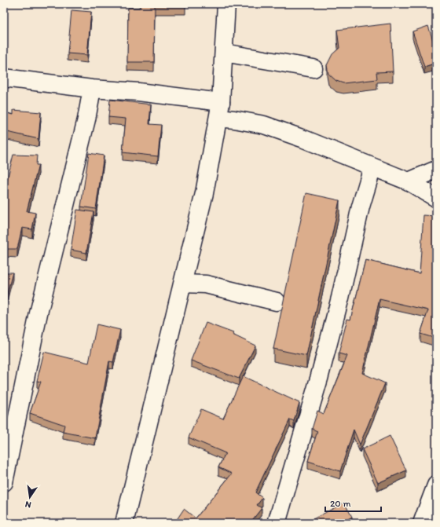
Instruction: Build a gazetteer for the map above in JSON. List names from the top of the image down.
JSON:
{
  "scale_bar": "20 m",
  "north": "bottom"
}
